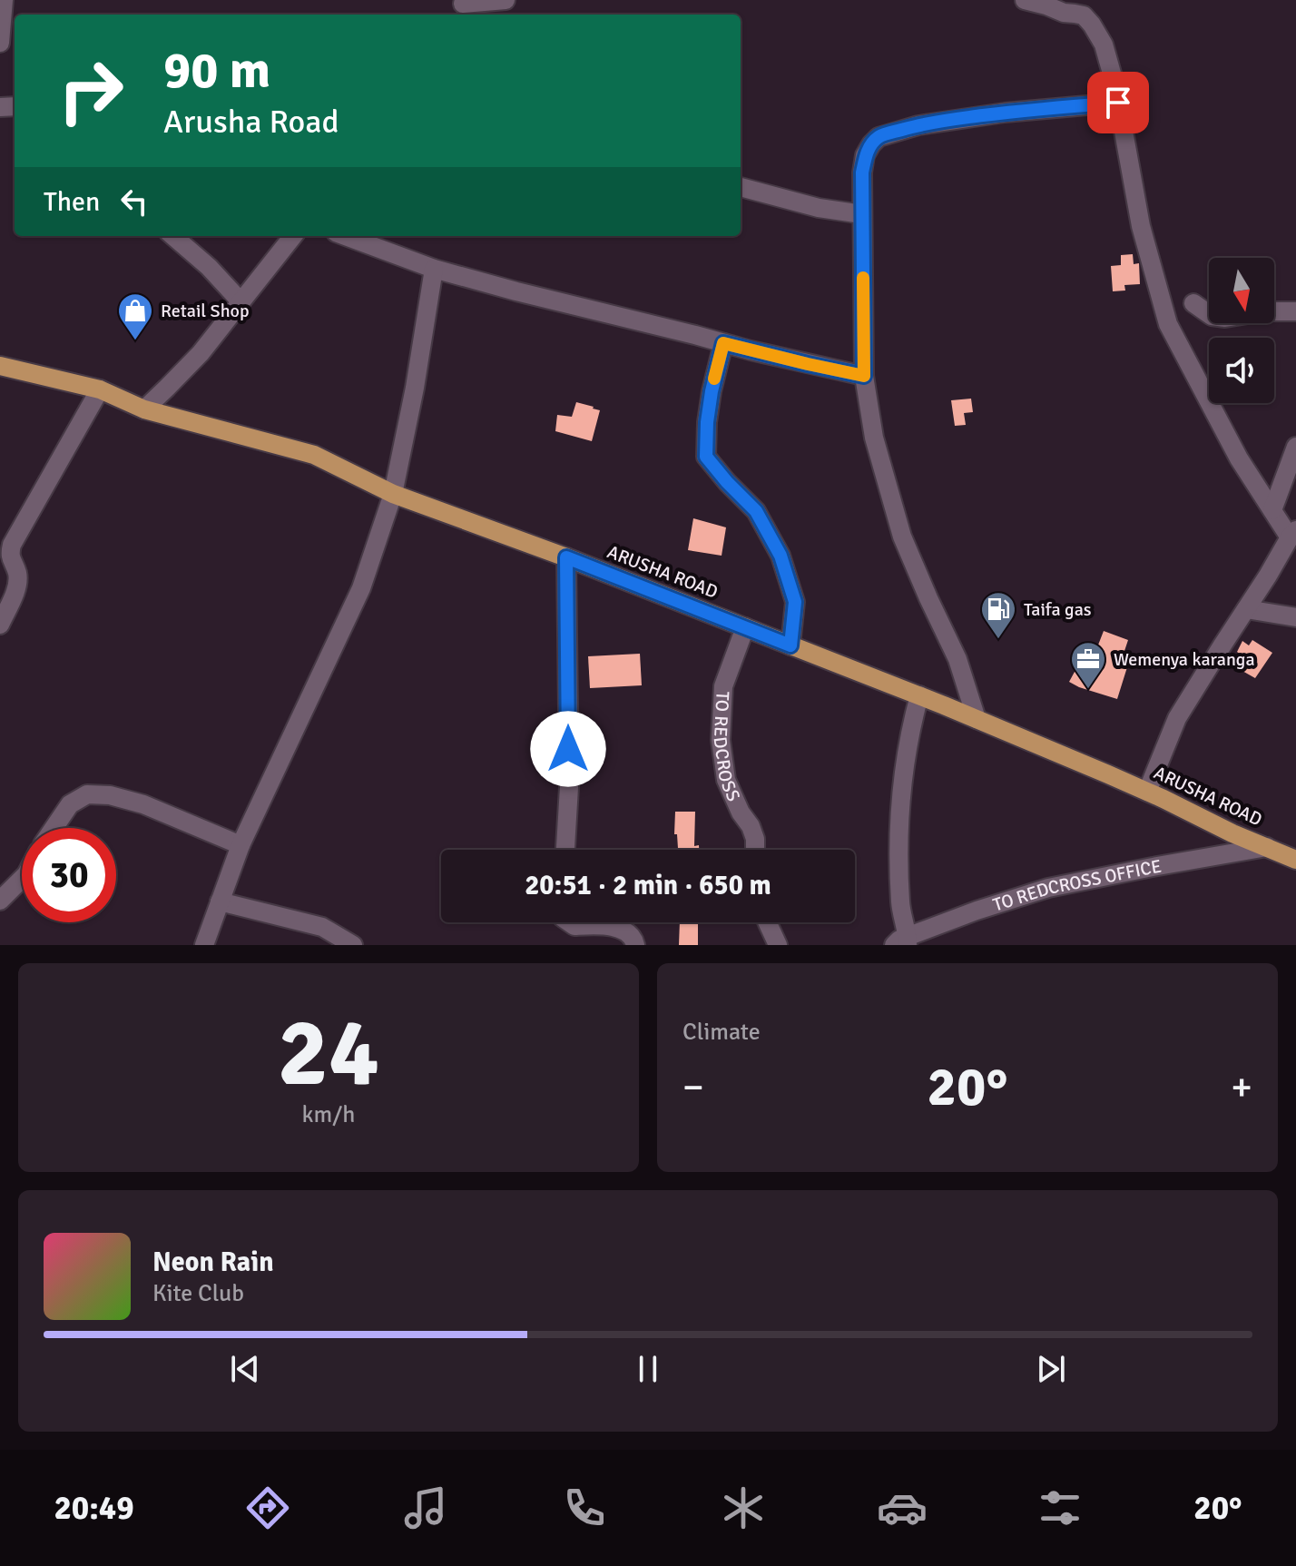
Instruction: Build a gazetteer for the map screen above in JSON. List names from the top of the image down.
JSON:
{
  "streets": {
    "main road": ["ARUSHA ROAD"],
    "street": ["TO REDCROSS", "TO REDCROSS OFFICE"]
  },
  "crossings": [
    ["ARUSHA ROAD", "TO REDCROSS"],
    ["ARUSHA ROAD", "TO REDCROSS OFFICE"]
  ],
  "places": {
    "shop": ["Retail Shop"],
    "fuel station": ["Taifa gas"],
    "office": ["Wemenya karanga"]
  },
  "north": "bottom",
  "page": {
    "turn": ["90 m", "Arusha Road"],
    "then": "Then",
    "limit": "30",
    "trip": "20:51 · 2 min · 650 m",
    "tile": [
      ["24", "km/h"],
      "Climate"
    ],
    "heat": ["−", "20°", "+"],
    "song": ["Neon Rain", "Kite Club"],
    "tabs": ["20:49", "20°"]
  }
}
